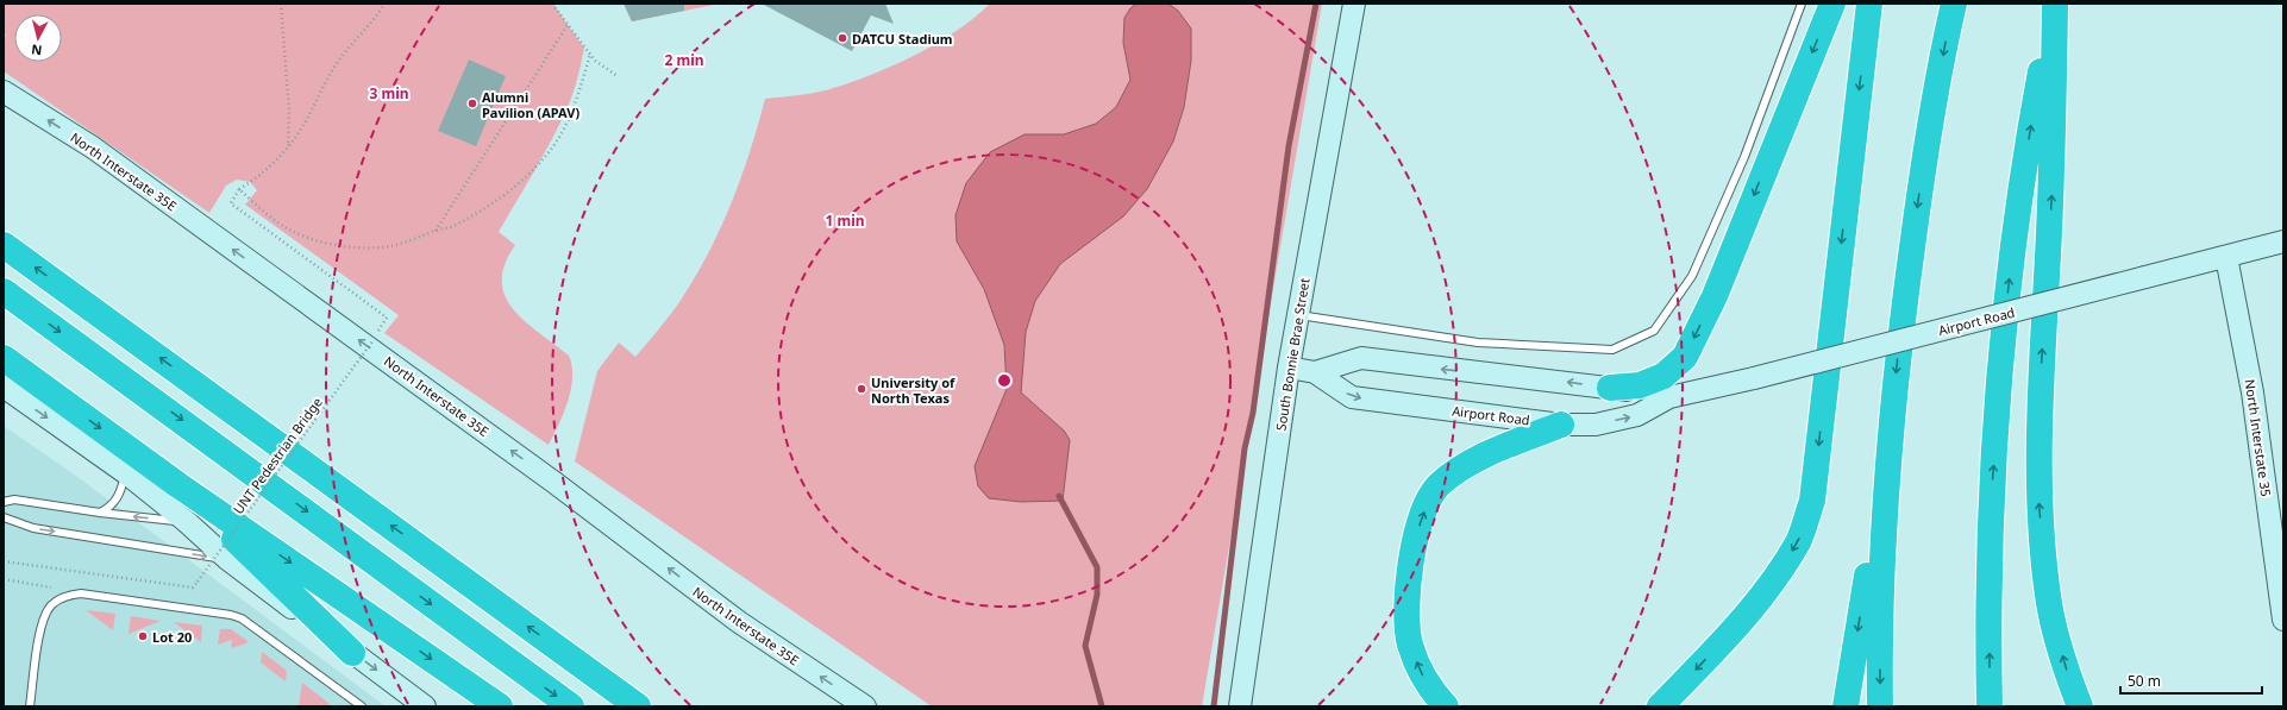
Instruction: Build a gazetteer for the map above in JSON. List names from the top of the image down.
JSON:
{
  "streets": {
    "main road": [
      "North Interstate 35E",
      "Airport Road",
      "South Bonnie Brae Street",
      "North Interstate 35"
    ],
    "path": ["UNT Pedestrian Bridge"]
  },
  "crossings": [
    ["Airport Road", "South Bonnie Brae Street"],
    ["Airport Road", "North Interstate 35"]
  ],
  "one_way": ["North Interstate 35E"],
  "places": [
    "DATCU Stadium",
    "Alumni Pavilion (APAV)",
    "University of North Texas",
    "Lot 20"
  ],
  "scale_bar": "50 m",
  "north": "bottom",
  "rings": ["2 min", "3 min", "1 min"]
}
